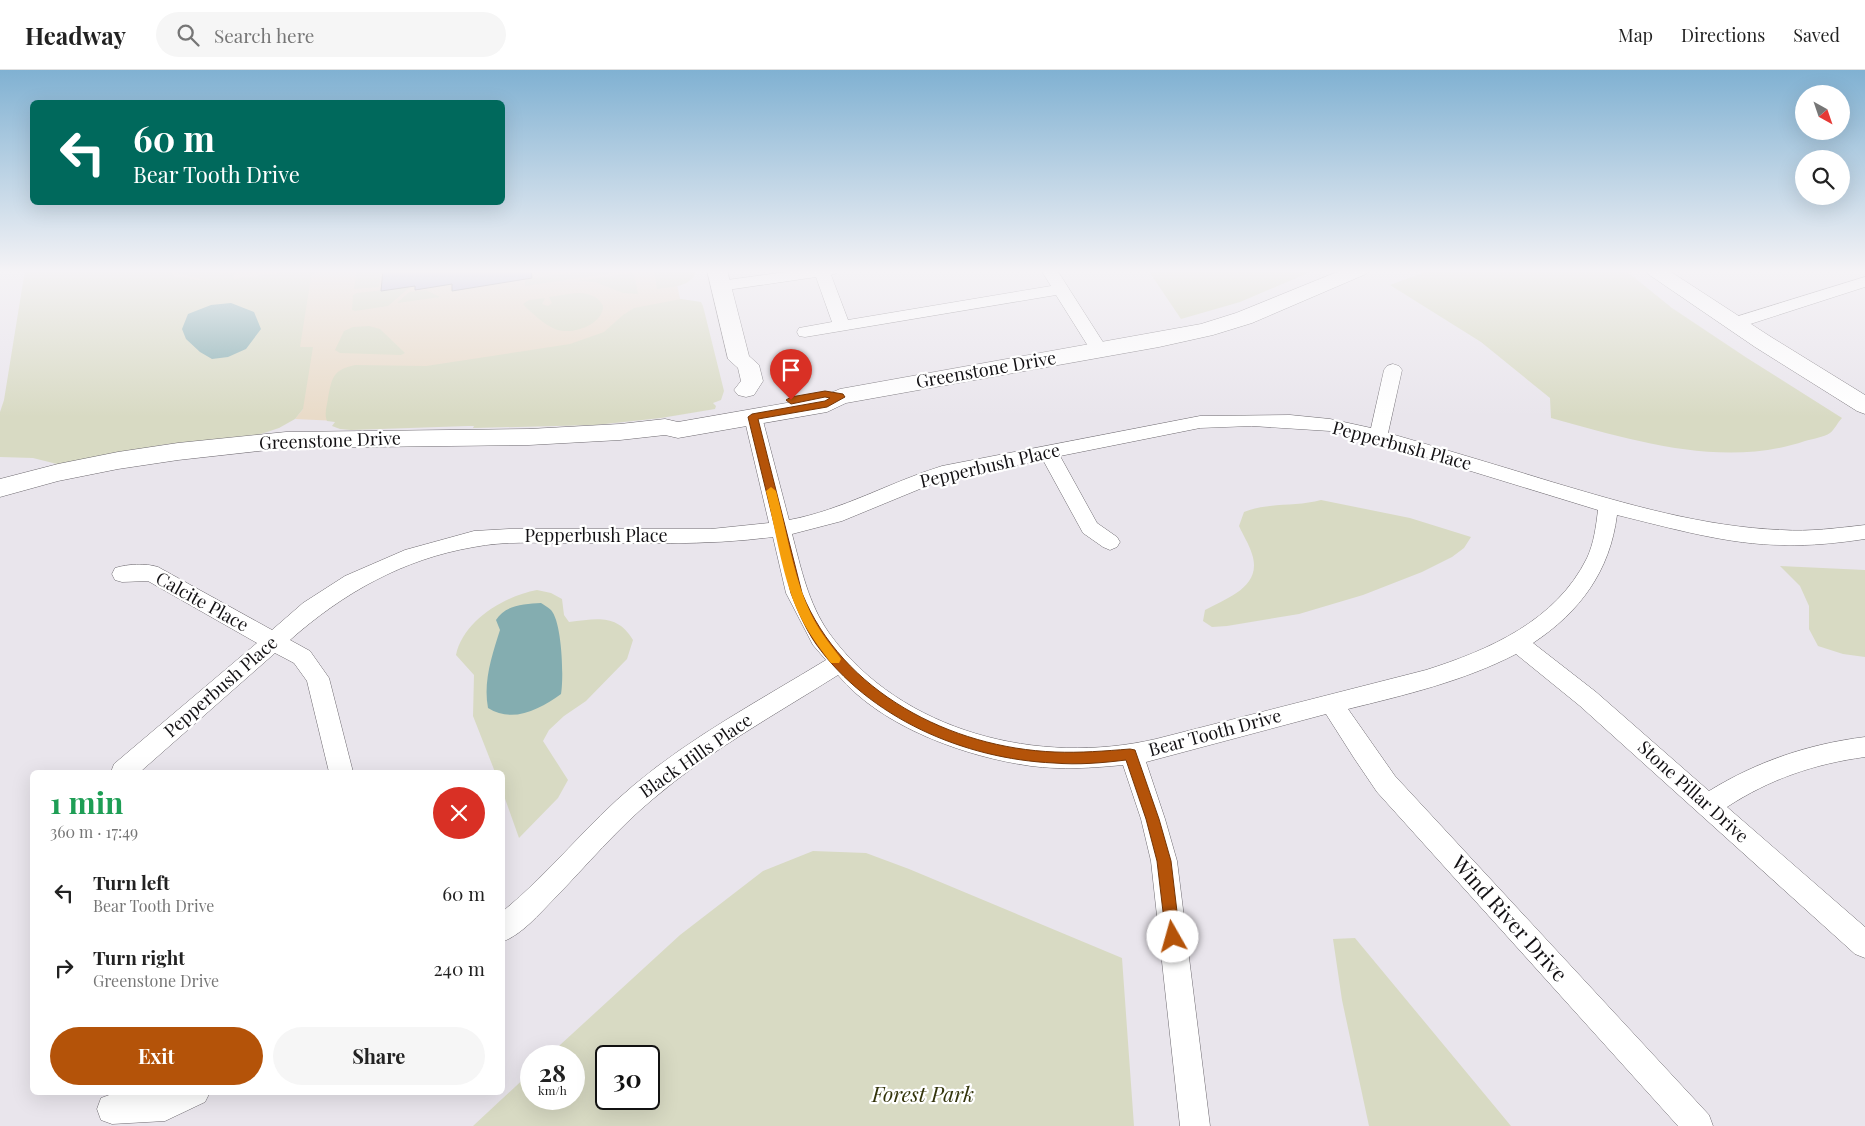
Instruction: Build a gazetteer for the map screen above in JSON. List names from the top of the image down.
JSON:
{
  "streets": {
    "street": [
      "Greenstone Drive",
      "Pepperbush Place",
      "Calcite Place",
      "Bear Tooth Drive",
      "Black Hills Place",
      "Stone Pillar Drive",
      "Wind River Drive"
    ]
  },
  "crossings": [
    ["Greenstone Drive", "Bear Tooth Drive"],
    ["Pepperbush Place", "Calcite Place"],
    ["Pepperbush Place", "Bear Tooth Drive"],
    ["Bear Tooth Drive", "Black Hills Place"],
    ["Bear Tooth Drive", "Stone Pillar Drive"],
    ["Bear Tooth Drive", "Wind River Drive"]
  ],
  "parks": ["Forest Park"],
  "north": "bottom right",
  "page": {
    "header": "Headway",
    "search": "Search here",
    "nav": ["Map", "Directions", "Saved"],
    "turn": ["60 m", "Bear Tooth Drive"],
    "heading": ["1 min", "360 m · 17:49"],
    "list": [
      {
        "name": "Turn left",
        "note": "Bear Tooth Drive",
        "value": "60 m"
      },
      {
        "name": "Turn right",
        "note": "Greenstone Drive",
        "value": "240 m"
      }
    ],
    "buttons": ["Exit", "Share"],
    "speed": "28 km/h",
    "limit": "30"
  }
}
